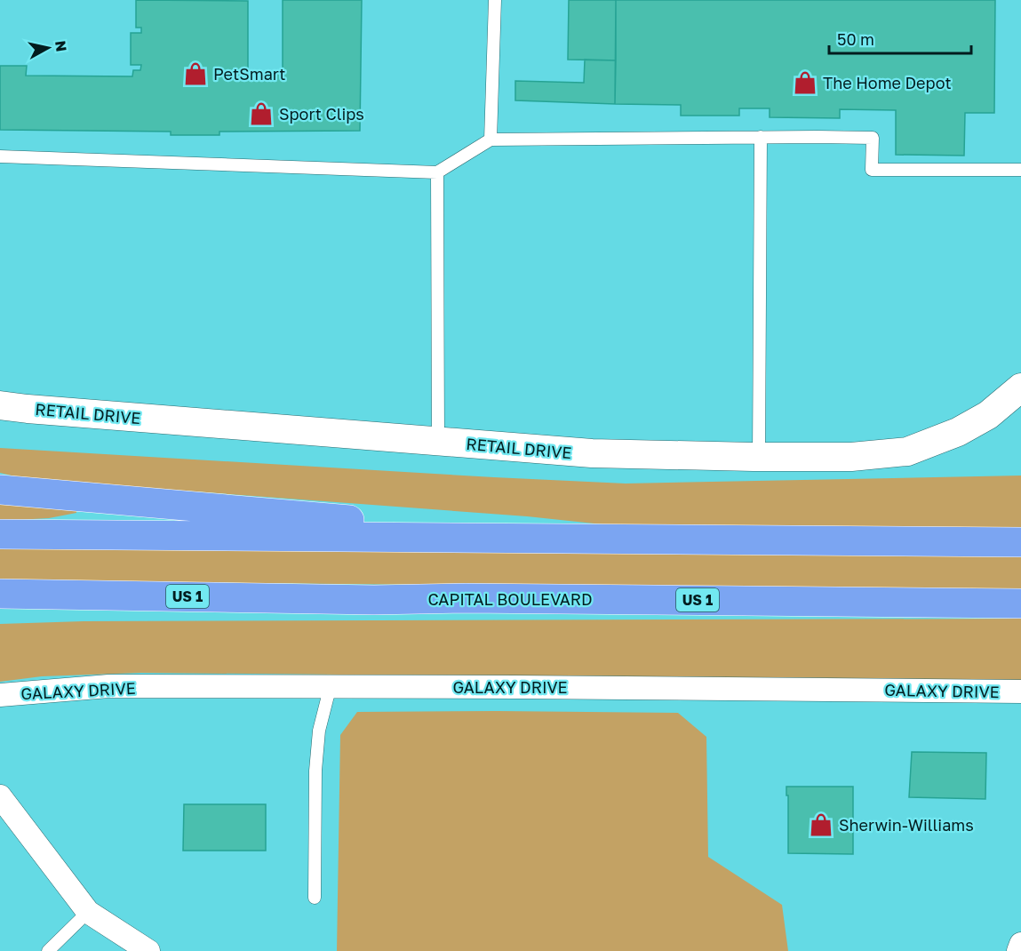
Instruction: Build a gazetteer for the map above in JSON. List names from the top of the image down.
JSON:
{
  "streets": {
    "highway": ["US 1", "CAPITAL BOULEVARD"],
    "street": ["RETAIL DRIVE", "GALAXY DRIVE"]
  },
  "places": {
    "shop": [
      "PetSmart",
      "The Home Depot",
      "Sport Clips",
      "Sherwin-Williams"
    ]
  },
  "scale_bar": "50 m",
  "north": "right"
}
